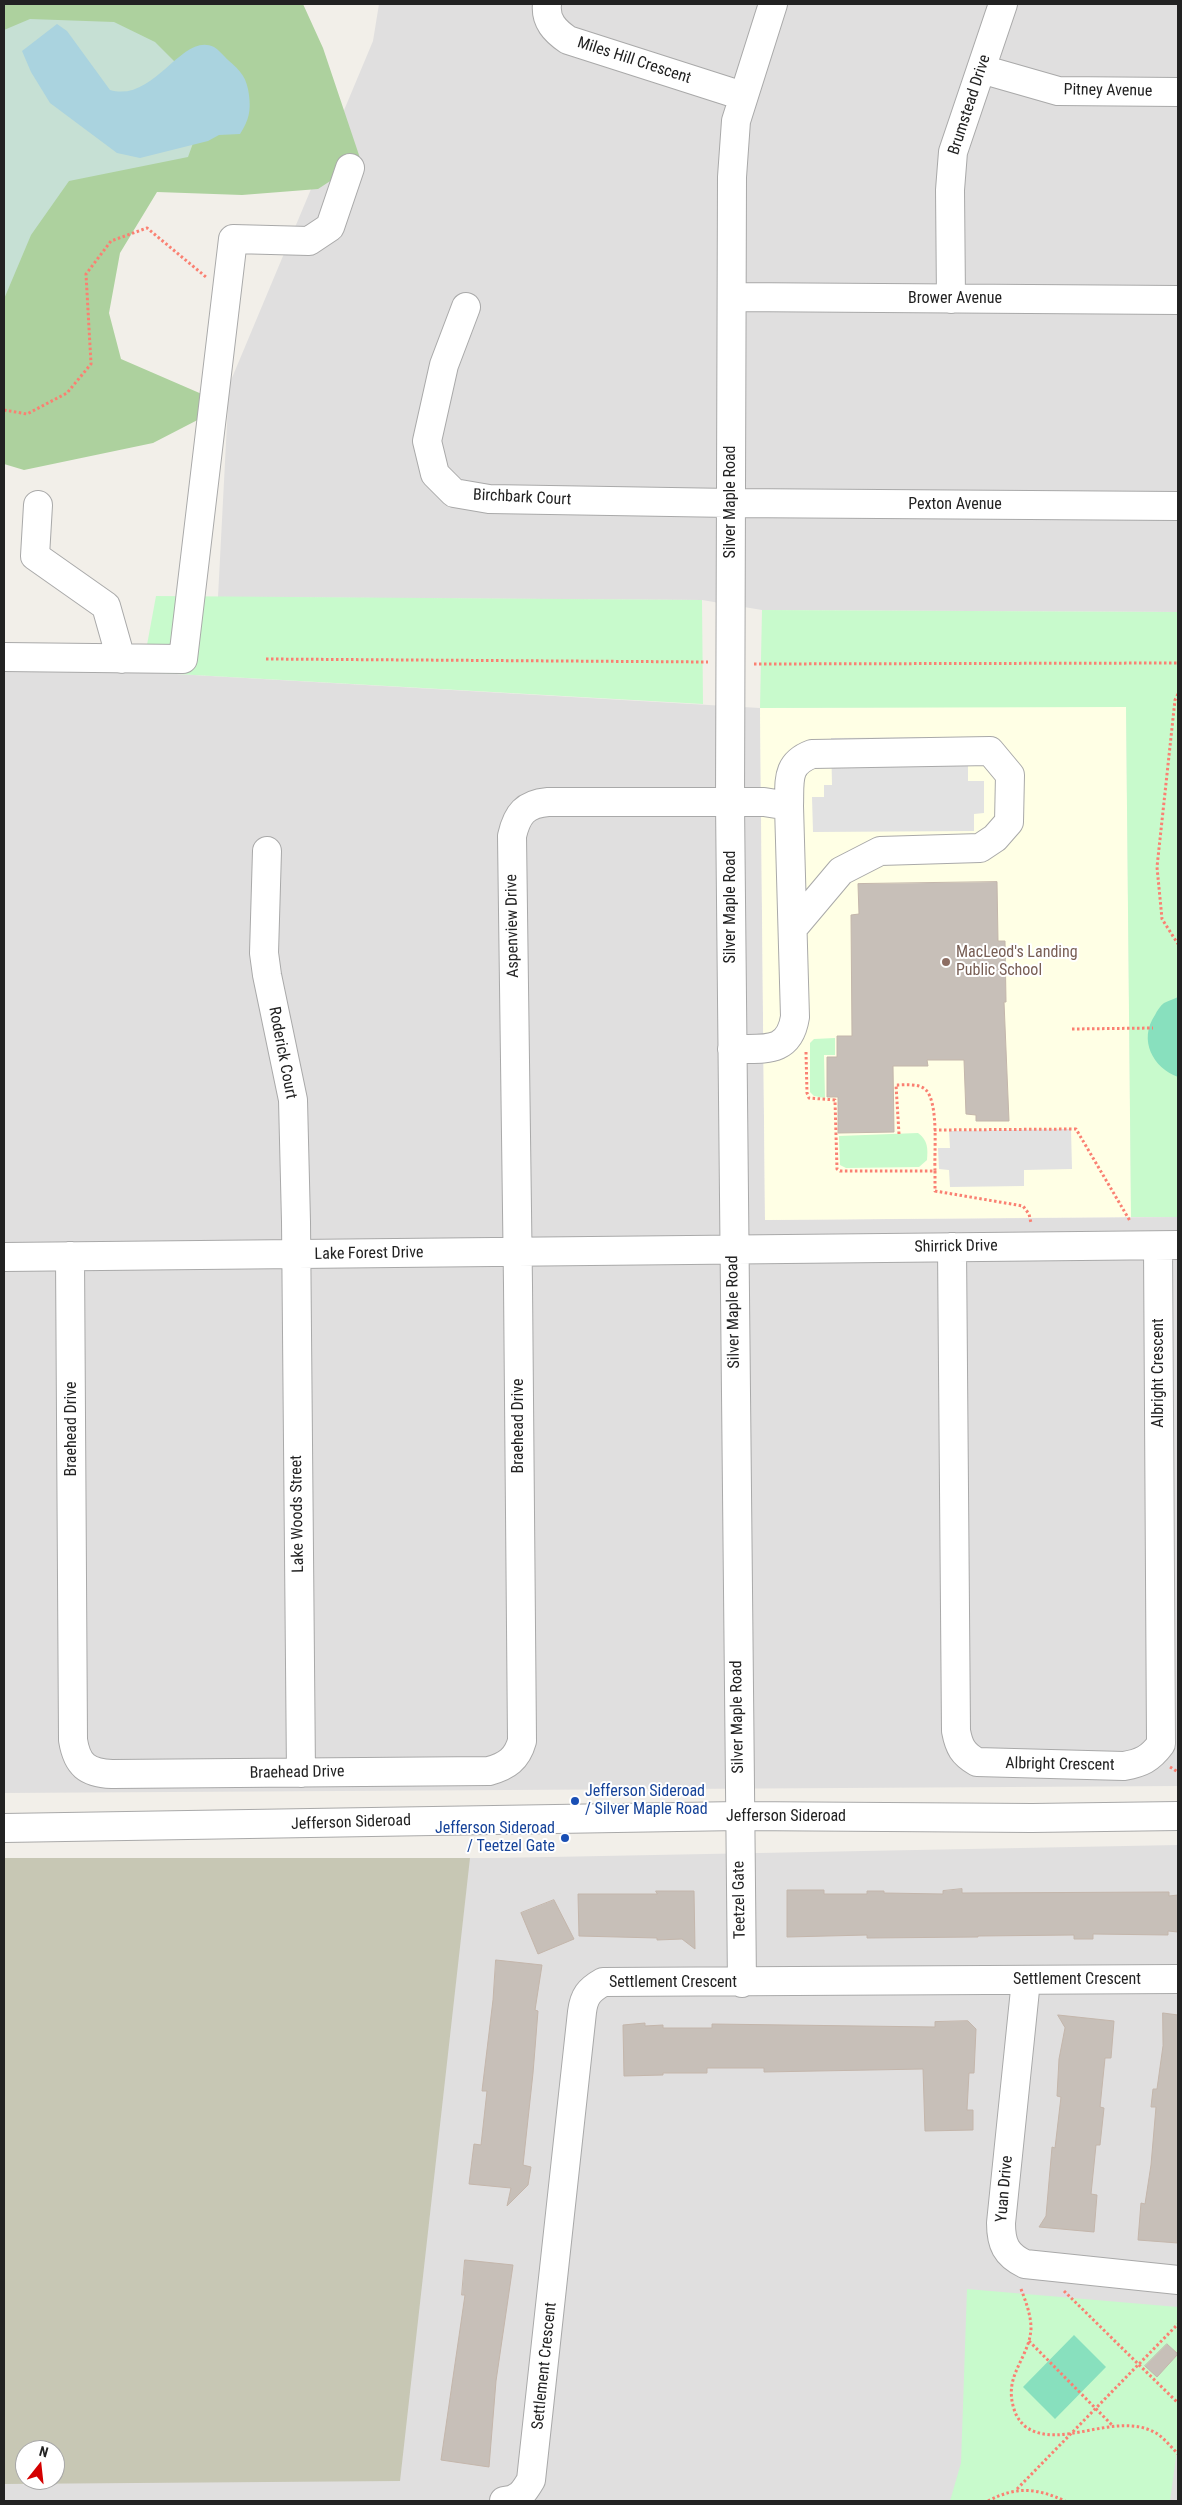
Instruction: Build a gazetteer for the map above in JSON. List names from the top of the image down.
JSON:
{
  "streets": {
    "street": [
      "Miles Hill Crescent",
      "Pitney Avenue",
      "Brumstead Drive",
      "Brower Avenue",
      "Birchbark Court",
      "Silver Maple Road",
      "Pexton Avenue",
      "Aspenview Drive",
      "Roderick Court",
      "Shirrick Drive",
      "Lake Forest Drive",
      "Albright Crescent",
      "Braehead Drive",
      "Lake Woods Street",
      "Jefferson Sideroad",
      "Teetzel Gate",
      "Settlement Crescent",
      "Yuan Drive"
    ]
  },
  "crossings": [
    ["Miles Hill Crescent", "Silver Maple Road"],
    ["Pitney Avenue", "Brumstead Drive"],
    ["Brumstead Drive", "Brower Avenue"],
    ["Brower Avenue", "Silver Maple Road"],
    ["Birchbark Court", "Silver Maple Road"],
    ["Birchbark Court", "Pexton Avenue"],
    ["Silver Maple Road", "Pexton Avenue"],
    ["Silver Maple Road", "Aspenview Drive"],
    ["Silver Maple Road", "Shirrick Drive"],
    ["Silver Maple Road", "Lake Forest Drive"],
    ["Silver Maple Road", "Jefferson Sideroad"],
    ["Silver Maple Road", "Teetzel Gate"],
    ["Aspenview Drive", "Lake Forest Drive"],
    ["Aspenview Drive", "Braehead Drive"],
    ["Roderick Court", "Lake Forest Drive"],
    ["Roderick Court", "Lake Woods Street"],
    ["Shirrick Drive", "Lake Forest Drive"],
    ["Shirrick Drive", "Albright Crescent"],
    ["Lake Forest Drive", "Braehead Drive"],
    ["Lake Forest Drive", "Lake Woods Street"],
    ["Braehead Drive", "Lake Woods Street"],
    ["Jefferson Sideroad", "Teetzel Gate"],
    ["Teetzel Gate", "Settlement Crescent"],
    ["Settlement Crescent", "Yuan Drive"]
  ],
  "places": ["MacLeod's Landing Public School", "Jefferson Sideroad / Silver Maple Road", "Jefferson Sideroad / Teetzel Gate"],
  "north": "top"
}
